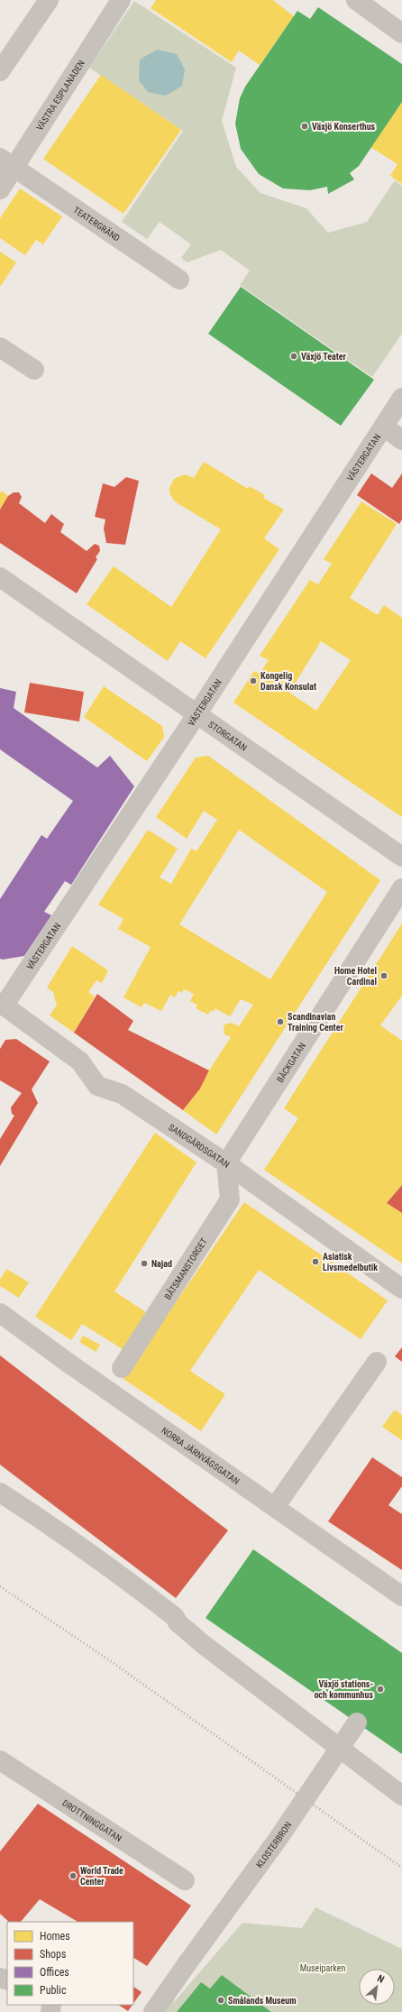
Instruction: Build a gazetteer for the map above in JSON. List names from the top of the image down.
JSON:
{
  "streets": {
    "street": [
      "VÄSTRA ESPLANADEN",
      "TEATERGRÄND",
      "VÄSTERGATAN",
      "STORGATAN",
      "BÄCKGATAN",
      "SANDGÄRDSGATAN",
      "BÅTSMANSTORGET",
      "NORRA JÄRNVÄGSGATAN",
      "DROTTNINGGATAN",
      "KLOSTERBRON"
    ]
  },
  "crossings": [
    ["VÄSTRA ESPLANADEN", "TEATERGRÄND"],
    ["VÄSTERGATAN", "STORGATAN"],
    ["VÄSTERGATAN", "SANDGÄRDSGATAN"],
    ["BÄCKGATAN", "SANDGÄRDSGATAN"],
    ["BÄCKGATAN", "BÅTSMANSTORGET"],
    ["SANDGÄRDSGATAN", "BÅTSMANSTORGET"]
  ],
  "parks": ["Museiparken"],
  "places": [
    "Växjö Konserthus",
    "Växjö Teater",
    "Kongelig Dansk Konsulat",
    "Home Hotel Cardinal",
    "Scandinavian Training Center",
    "Asiatisk Livsmedelbutik",
    "Najad",
    "Växjö stations- och kommunhus",
    "World Trade Center",
    "Smålands Museum"
  ],
  "legend": [
    "Homes",
    "Shops",
    "Offices",
    "Public"
  ],
  "north": "top right"
}
